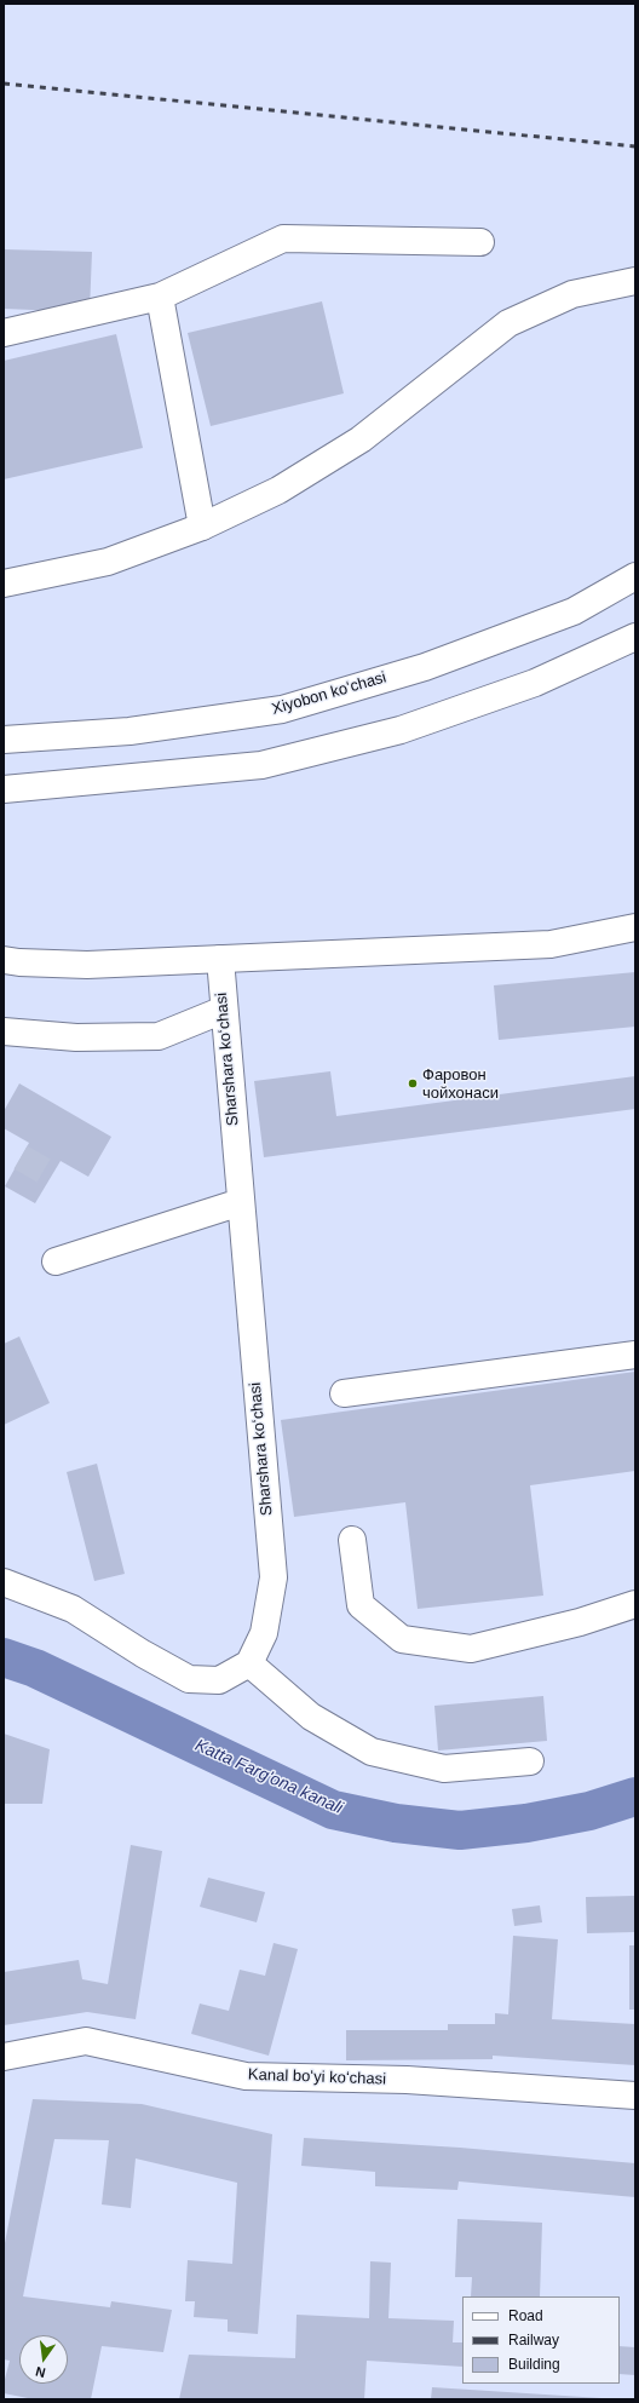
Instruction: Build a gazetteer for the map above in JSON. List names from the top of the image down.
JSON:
{
  "streets": {
    "main road": ["Xiyobon koʻchasi", "Sharshara koʻchasi", "Kanal boʻyi koʻchasi"]
  },
  "water": ["Katta Farg'ona kanali"],
  "places": ["Фаровон чойхонаси"],
  "legend": ["Road", "Railway", "Building"],
  "north": "bottom"
}
